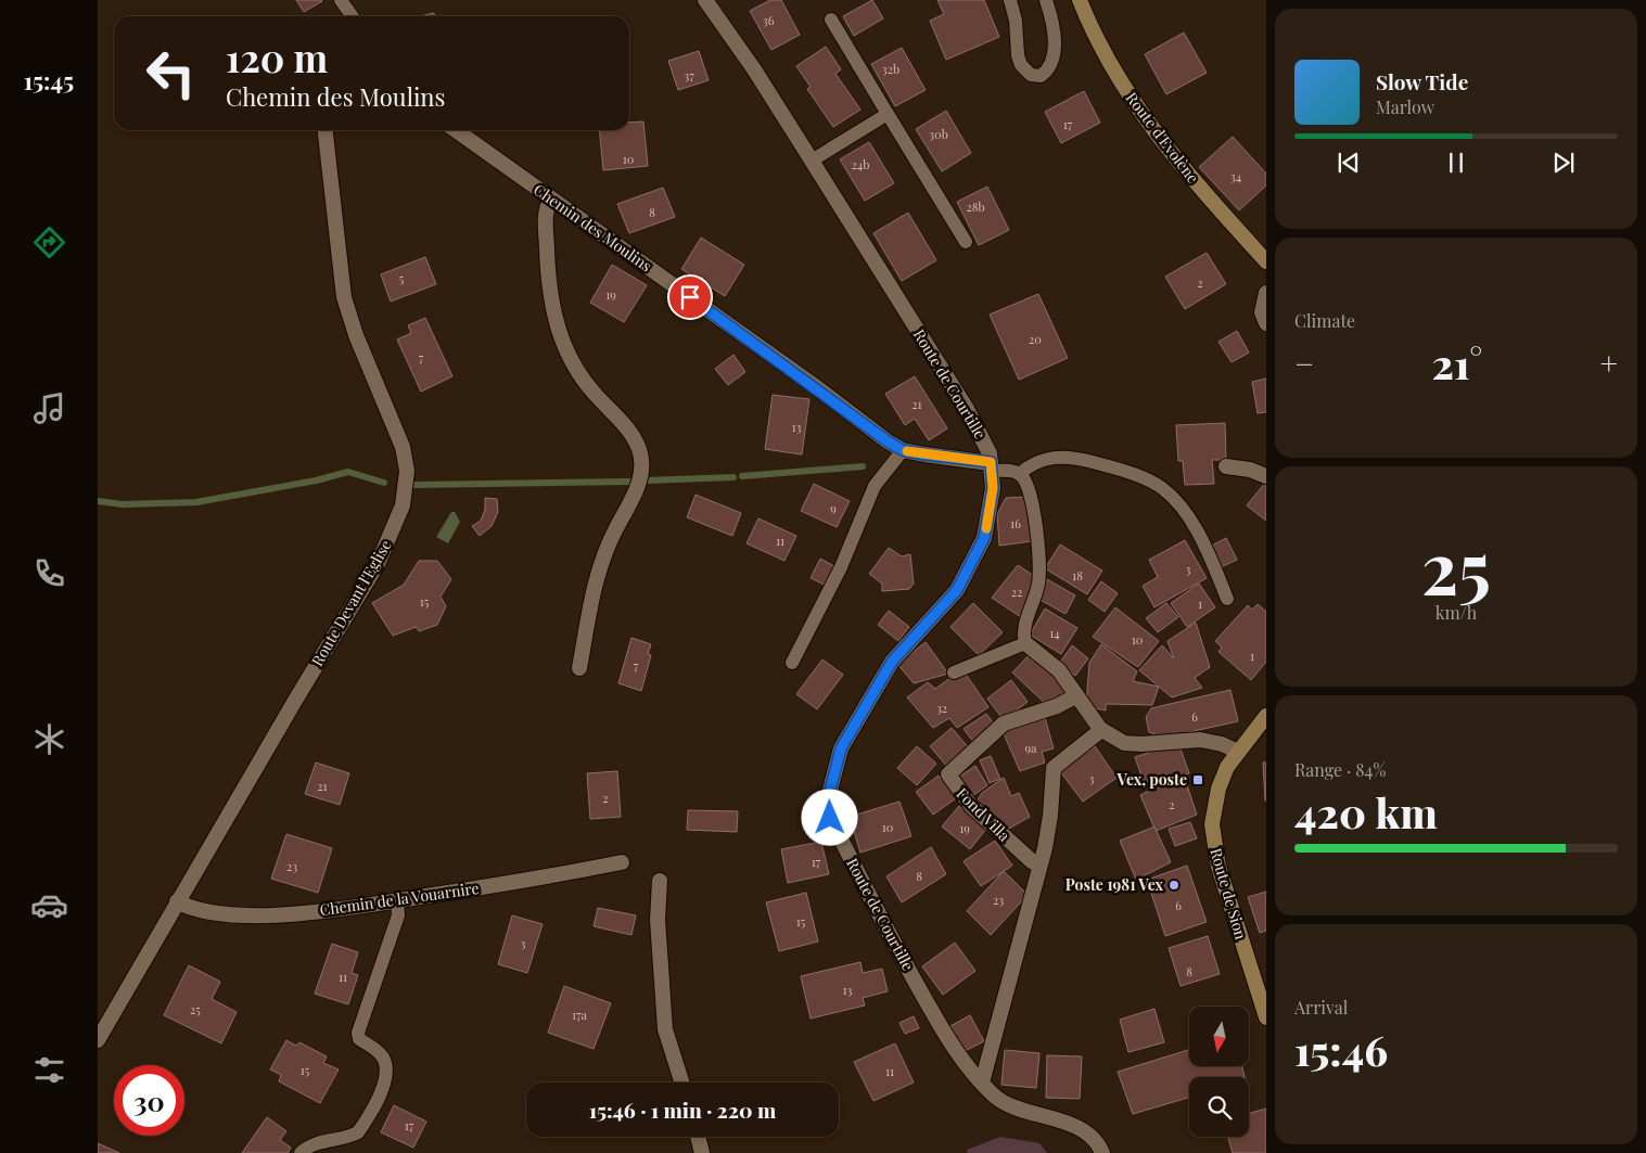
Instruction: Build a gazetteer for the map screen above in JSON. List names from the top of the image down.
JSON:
{
  "streets": {
    "main road": ["Route d'Evolène", "Route de Sion"],
    "street": [
      "Chemin des Moulins",
      "Route de Courtille",
      "Route Devant l'Eglise",
      "Fond Villa",
      "Chemin de la Vouarnire"
    ]
  },
  "crossings": [
    ["Chemin des Moulins", "Route de Courtille"],
    ["Route Devant l'Eglise", "Chemin de la Vouarnire"]
  ],
  "places": {
    "transit": ["Vex, poste"],
    "other": ["Poste 1981 Vex"]
  },
  "house_numbers": [
    "36",
    "32b",
    "37",
    "17",
    "30b",
    "10",
    "24b",
    "34",
    "28b",
    "8",
    "5",
    "2",
    "19",
    "20",
    "7",
    "21",
    "13",
    "9",
    "16",
    "11",
    "3",
    "18",
    "22",
    "15",
    "1",
    "14",
    "10",
    "1",
    "7",
    "32",
    "6",
    "9a",
    "3",
    "21",
    "2",
    "2",
    "10",
    "19",
    "17",
    "23",
    "8",
    "23",
    "6",
    "15",
    "3",
    "8",
    "11",
    "13",
    "25",
    "17a",
    "15",
    "11",
    "17"
  ],
  "north": "bottom",
  "page": {
    "tabs": "15:45",
    "turn": ["120 m", "Chemin des Moulins"],
    "song": ["Slow Tide", "Marlow"],
    "tile": [
      "Climate",
      ["25", "km/h"],
      ["Range · 84%", "420 km"],
      ["Arrival", "15:46"]
    ],
    "heat": ["−", "21°", "+"],
    "limit": "30",
    "trip": "15:46 · 1 min · 220 m"
  }
}
